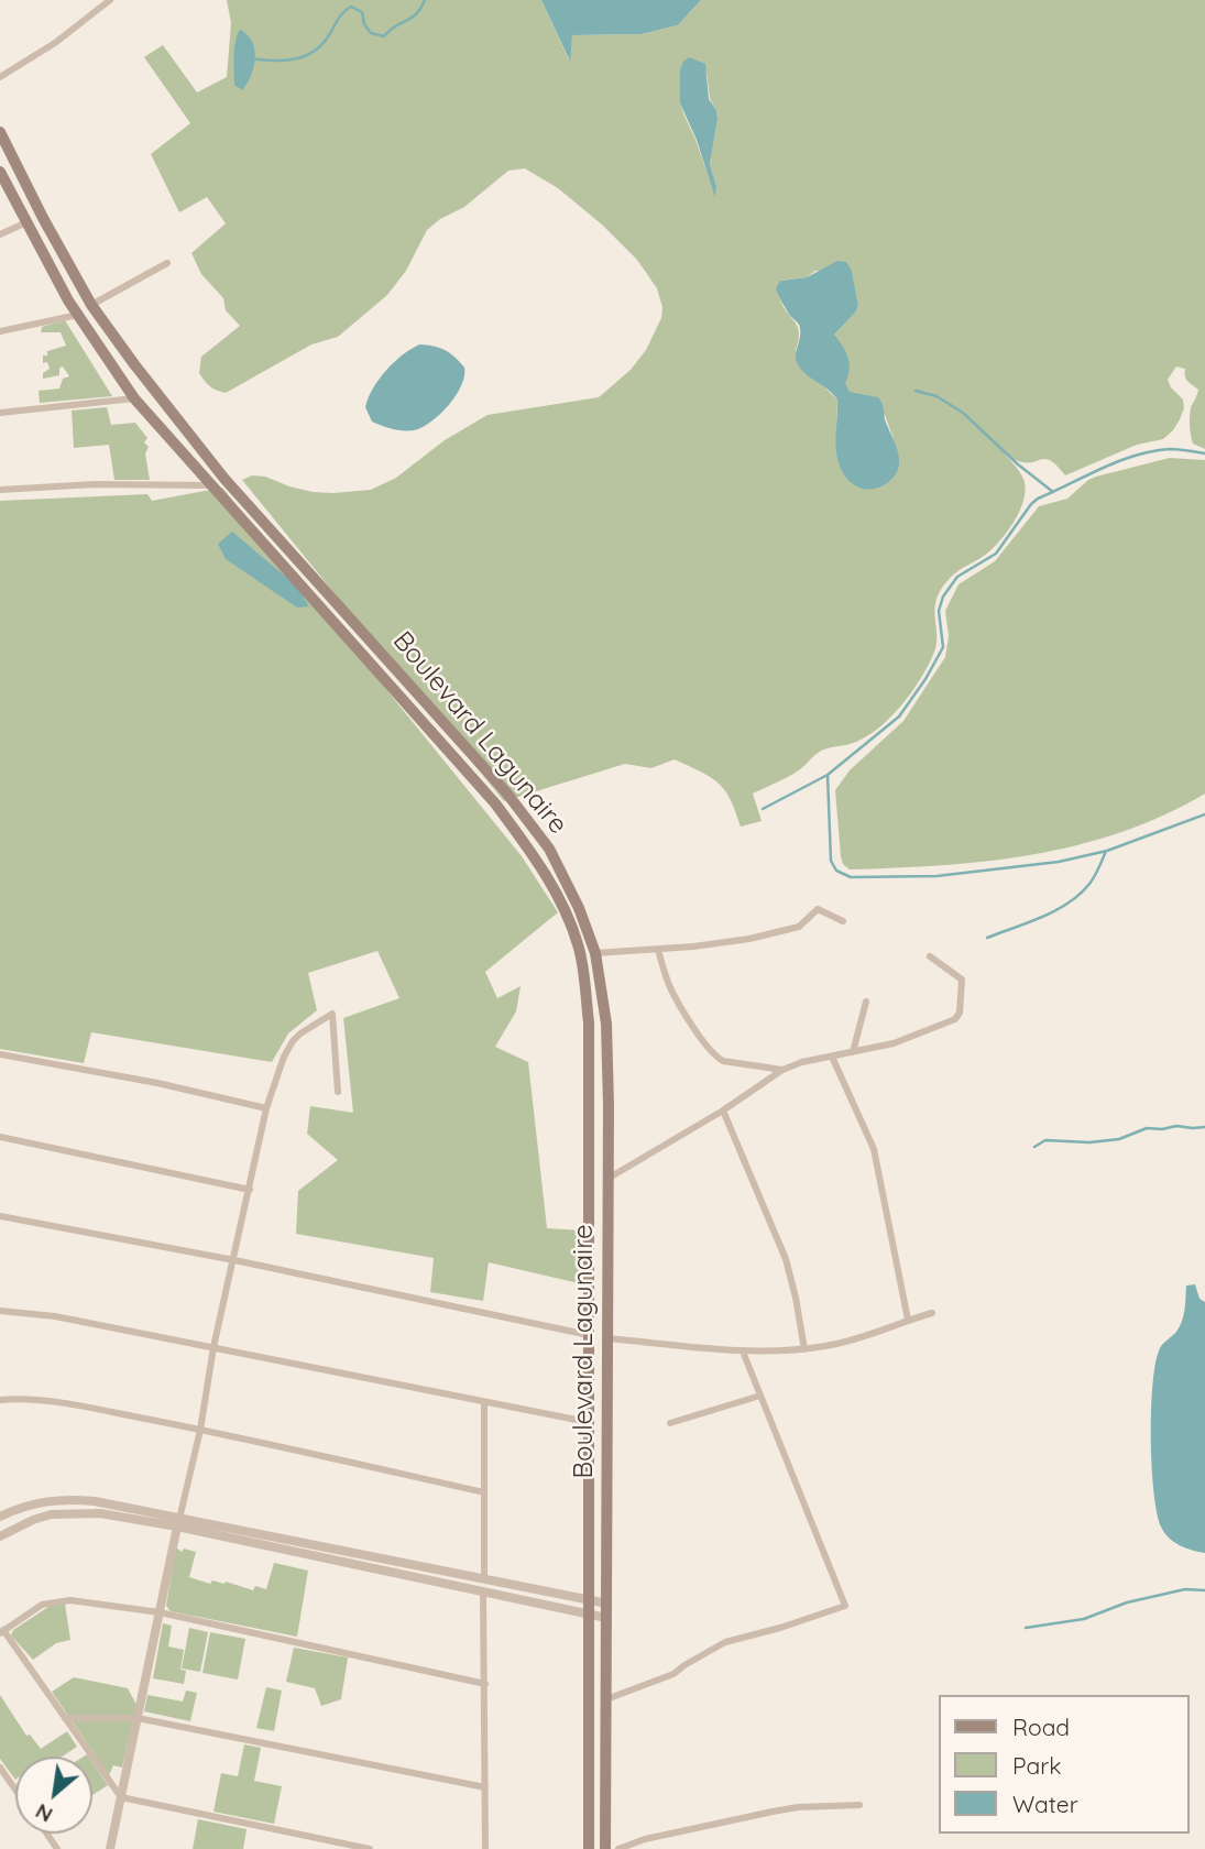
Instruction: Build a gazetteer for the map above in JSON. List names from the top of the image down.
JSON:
{
  "streets": {
    "main road": ["Boulevard Lagunaire"]
  },
  "legend": ["Road", "Park", "Water"],
  "north": "bottom left"
}
